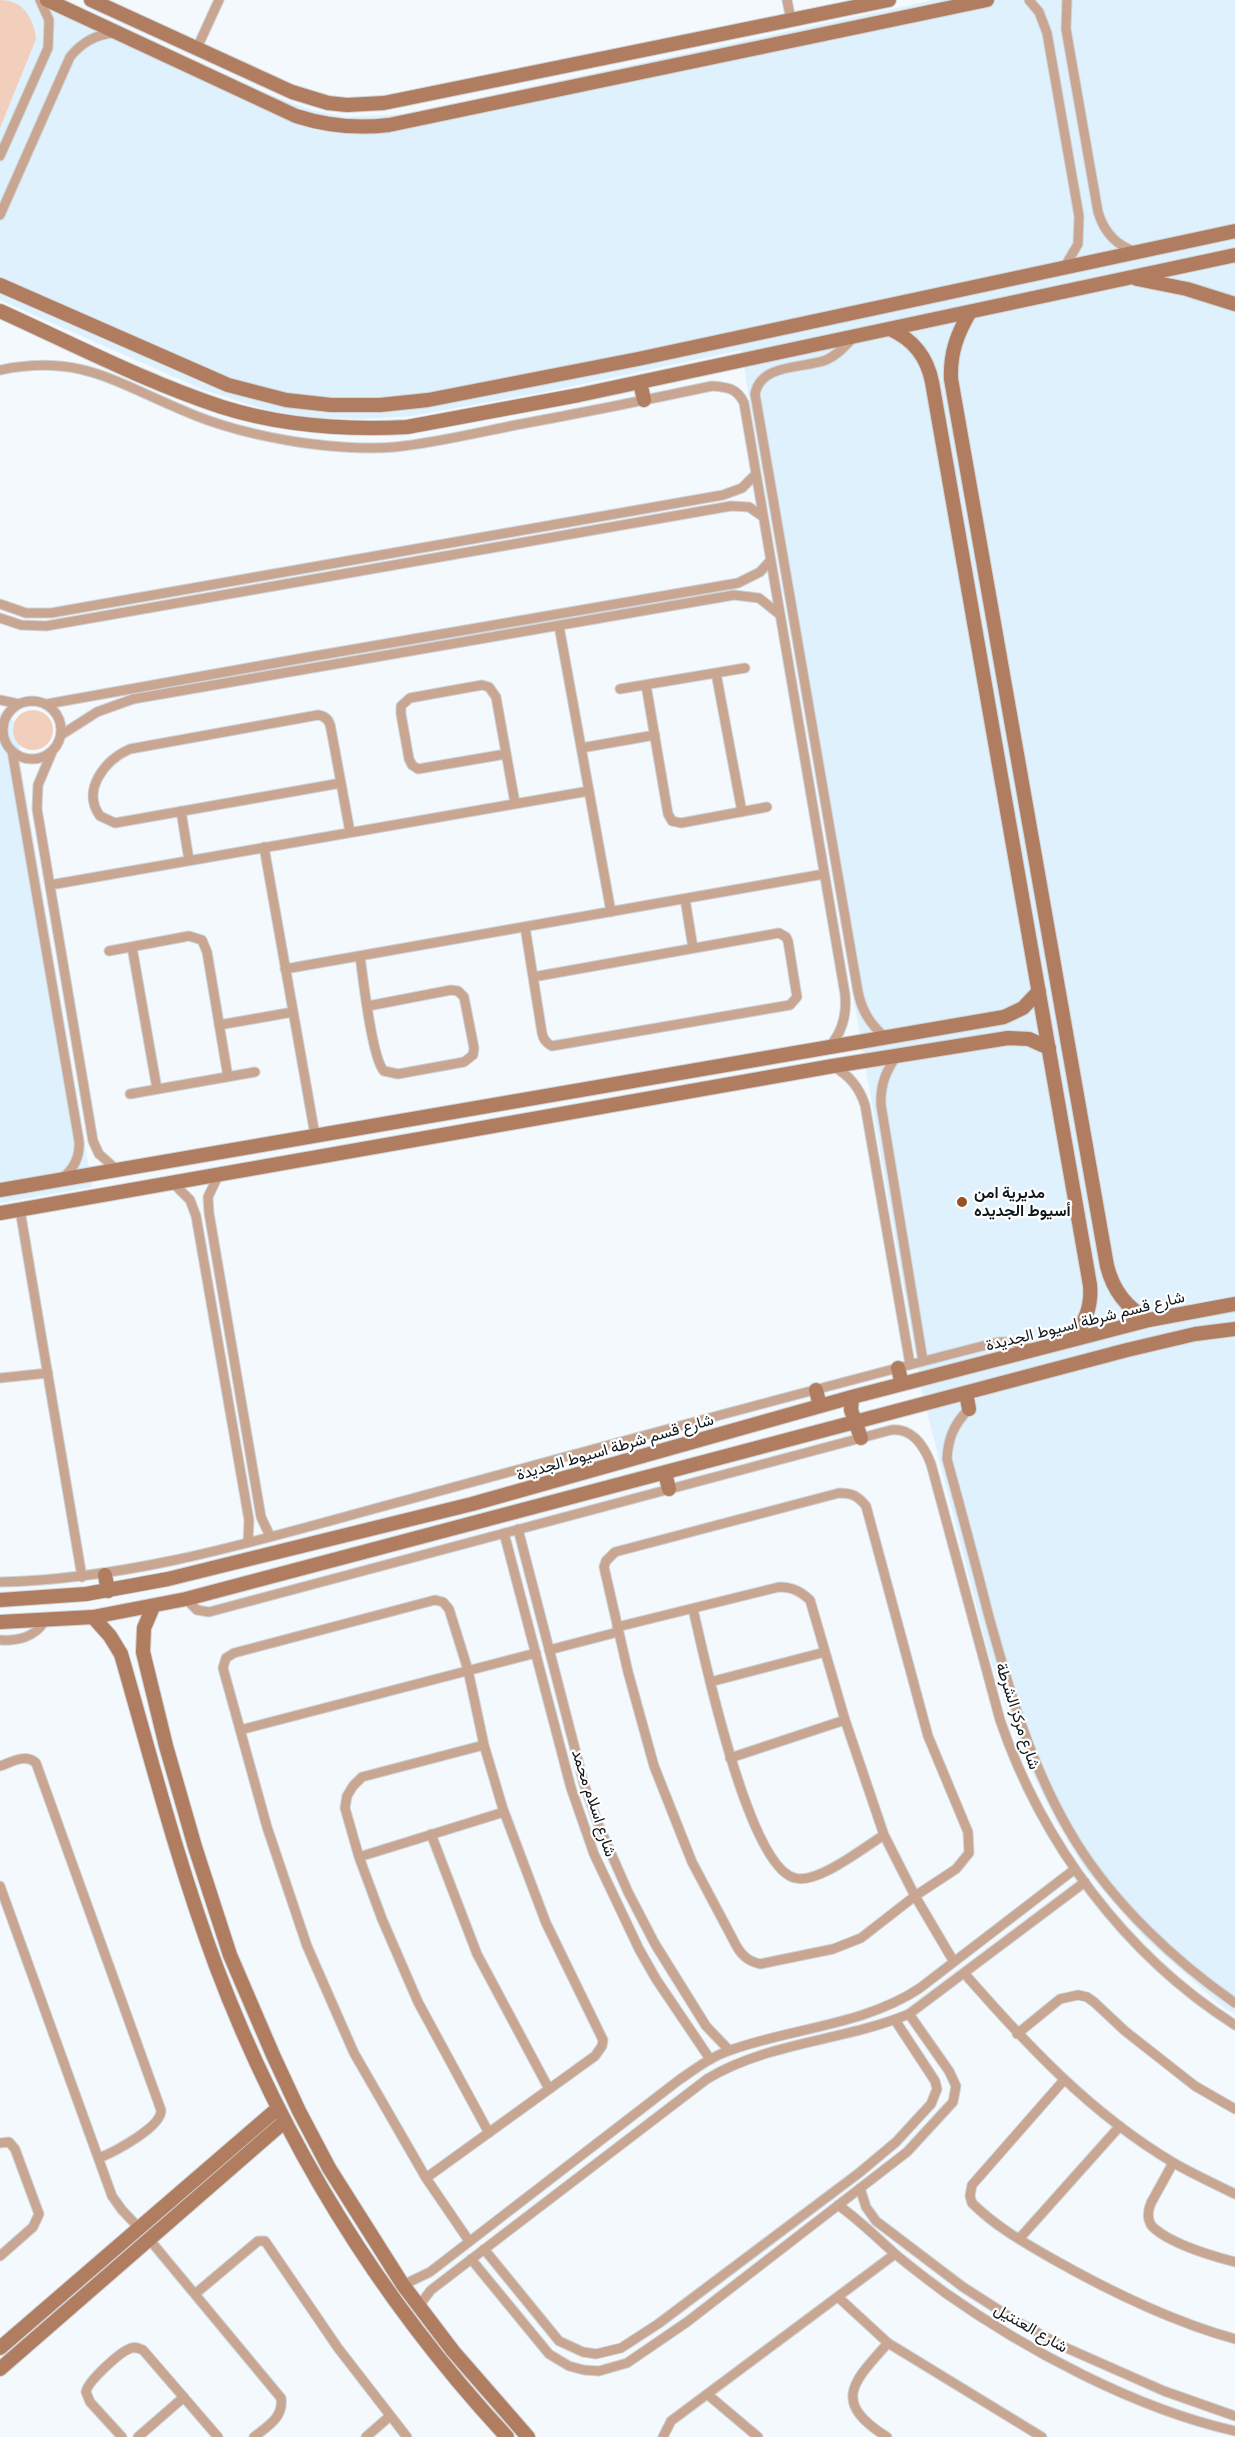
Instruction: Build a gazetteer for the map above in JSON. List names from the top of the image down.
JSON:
{
  "streets": {
    "street": [
      "شارع قسم شرطة اسيوط الجديدة",
      "شارع مركز الشرطة",
      "شارع اسلام محمد",
      "شارع العنتيل"
    ]
  },
  "places": ["مديرية امن أسيوط الجديده"]
}
